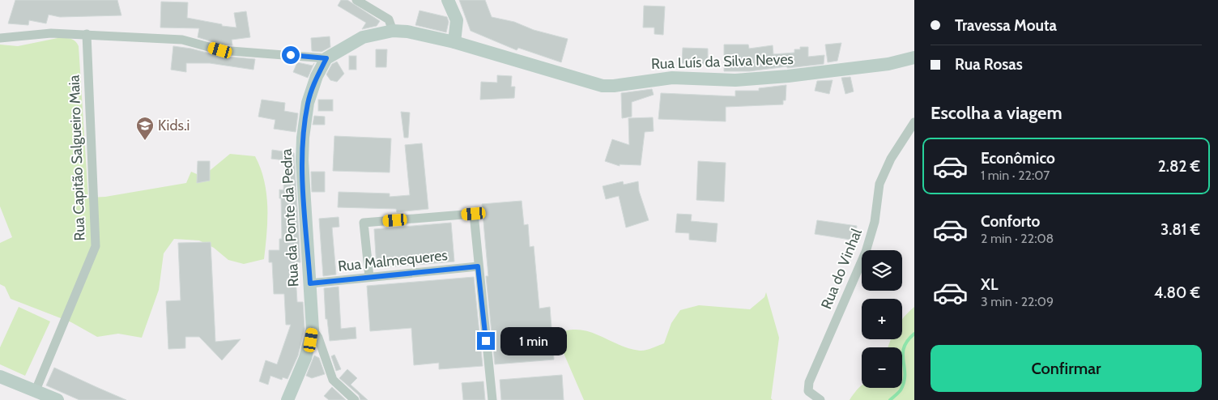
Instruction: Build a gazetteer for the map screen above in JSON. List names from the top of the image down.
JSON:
{
  "streets": {
    "street": [
      "Rua Luís da Silva Neves",
      "Rua Capitão Salgueiro Maia",
      "Rua da Ponte da Pedra",
      "Rua Malmequeres",
      "Rua do Vinhal"
    ]
  },
  "crossings": [
    ["Rua da Ponte da Pedra", "Rua Malmequeres"]
  ],
  "places": {
    "school or university": ["Kids.i"]
  },
  "page": {
    "banner": ["Travessa Mouta", "Rua Rosas"],
    "heading": "Escolha a viagem",
    "list": [
      {
        "name": "Econômico",
        "note": "1 min · 22:07",
        "value": "2.82 €"
      },
      {
        "name": "Conforto",
        "note": "2 min · 22:08",
        "value": "3.81 €"
      },
      {
        "name": "XL",
        "note": "3 min · 22:09",
        "value": "4.80 €"
      }
    ],
    "map_buttons": ["+", "−"],
    "bubble": "1 min",
    "buttons": "Confirmar"
  }
}
